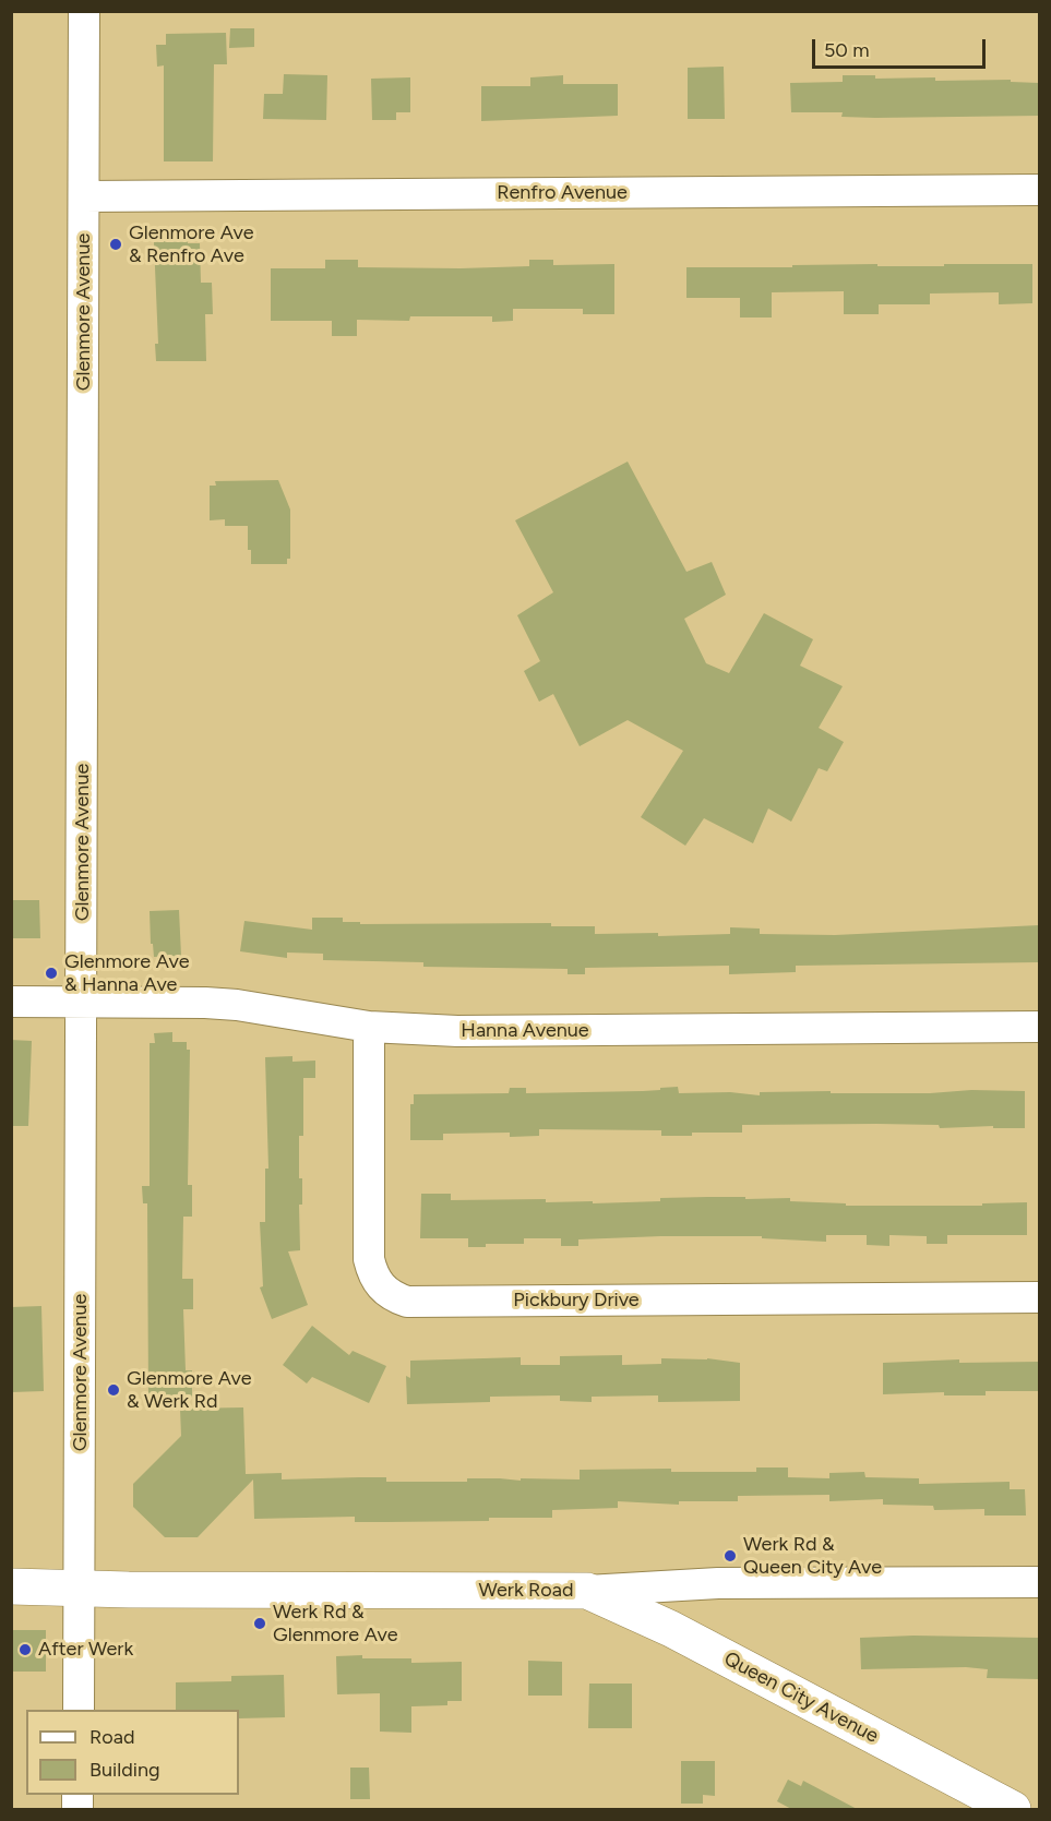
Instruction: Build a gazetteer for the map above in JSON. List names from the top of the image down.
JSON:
{
  "streets": {
    "main road": ["Werk Road", "Queen City Avenue"],
    "street": [
      "Renfro Avenue",
      "Glenmore Avenue",
      "Hanna Avenue",
      "Pickbury Drive"
    ]
  },
  "crossings": [
    ["Renfro Avenue", "Glenmore Avenue"],
    ["Glenmore Avenue", "Hanna Avenue"],
    ["Glenmore Avenue", "Werk Road"],
    ["Hanna Avenue", "Pickbury Drive"],
    ["Werk Road", "Queen City Avenue"]
  ],
  "places": [
    "Glenmore Ave & Renfro Ave",
    "Glenmore Ave & Hanna Ave",
    "Glenmore Ave & Werk Rd",
    "Werk Rd & Queen City Ave",
    "Werk Rd & Glenmore Ave",
    "After Werk"
  ],
  "legend": ["Road", "Building"],
  "scale_bar": "50 m"
}
